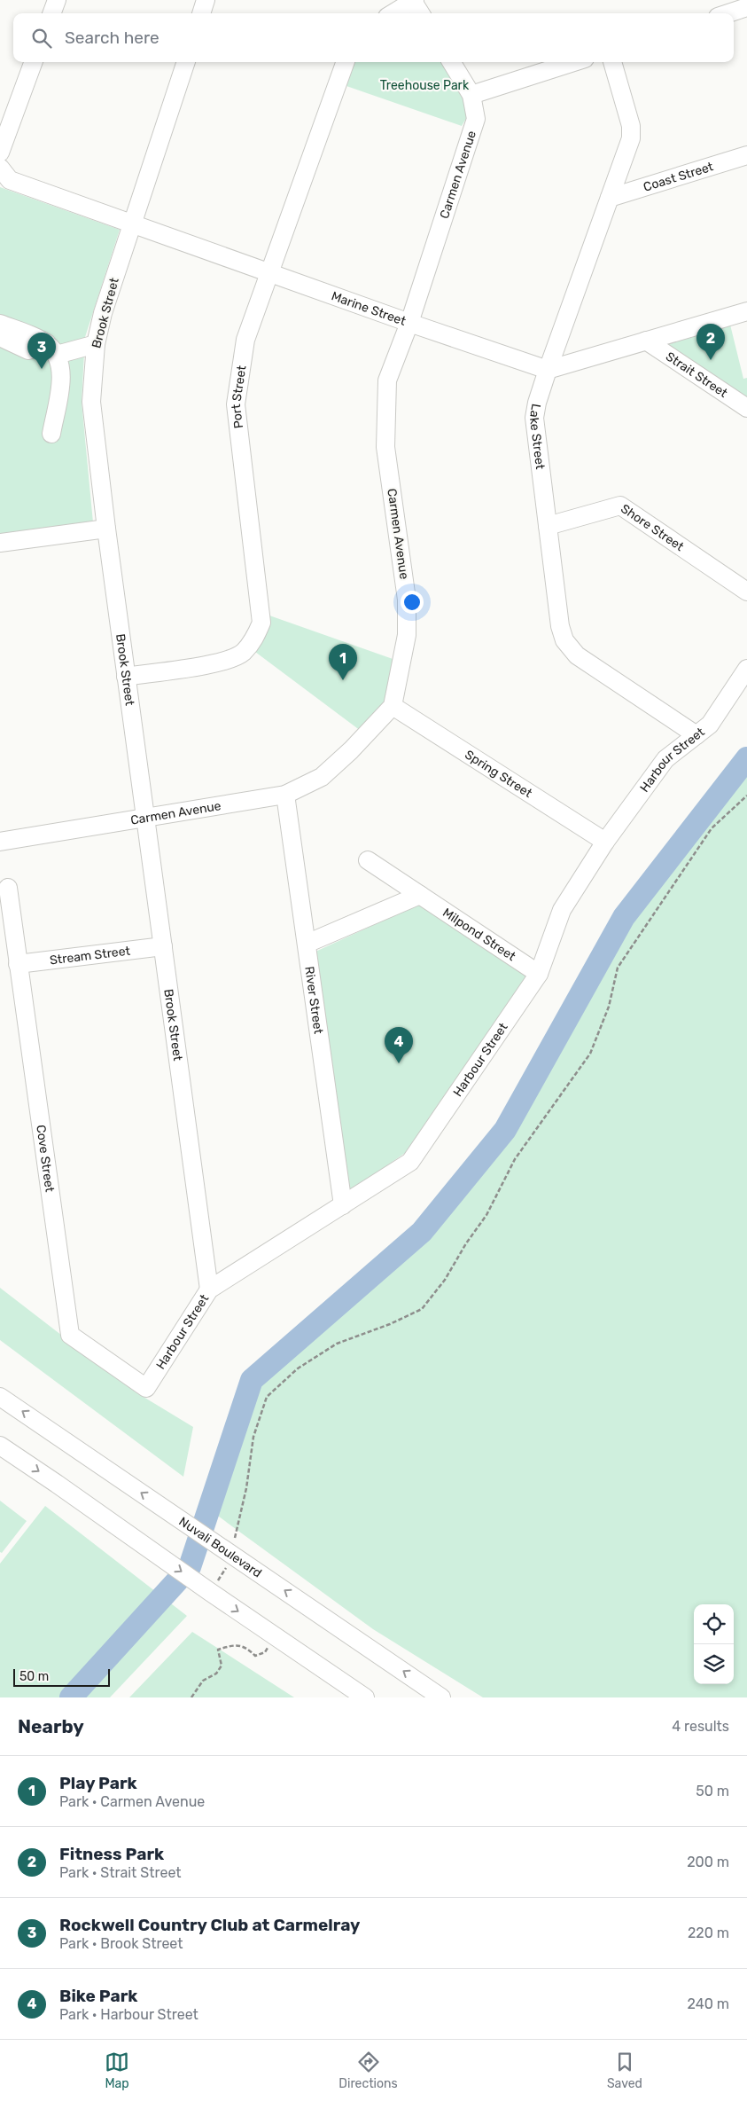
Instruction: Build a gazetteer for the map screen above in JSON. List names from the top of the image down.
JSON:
{
  "streets": {
    "street": [
      "Carmen Avenue",
      "Coast Street",
      "Marine Street",
      "Brook Street",
      "Strait Street",
      "Port Street",
      "Lake Street",
      "Shore Street",
      "Harbour Street",
      "Spring Street",
      "Milpond Street",
      "Stream Street",
      "River Street",
      "Cove Street",
      "Nuvali Boulevard"
    ]
  },
  "crossings": [
    ["Carmen Avenue", "Marine Street"],
    ["Carmen Avenue", "Brook Street"],
    ["Carmen Avenue", "Spring Street"],
    ["Carmen Avenue", "River Street"],
    ["Coast Street", "Lake Street"],
    ["Marine Street", "Brook Street"],
    ["Marine Street", "Port Street"],
    ["Marine Street", "Lake Street"],
    ["Brook Street", "Port Street"],
    ["Brook Street", "Harbour Street"],
    ["Brook Street", "Stream Street"],
    ["Lake Street", "Shore Street"],
    ["Lake Street", "Harbour Street"],
    ["Harbour Street", "Spring Street"],
    ["Harbour Street", "Milpond Street"],
    ["Harbour Street", "River Street"],
    ["Harbour Street", "Cove Street"],
    ["Stream Street", "Cove Street"]
  ],
  "parks": ["Treehouse Park"],
  "scale_bar": "50 m",
  "page": {
    "search": "Search here",
    "pins": [
      "2",
      "3",
      "1",
      "4"
    ],
    "scale": "50 m",
    "heading": ["Nearby", "4 results"],
    "list": [
      {
        "mark": "1",
        "name": "Play Park",
        "note": "Park · Carmen Avenue",
        "value": "50 m"
      },
      {
        "mark": "2",
        "name": "Fitness Park",
        "note": "Park · Strait Street",
        "value": "200 m"
      },
      {
        "mark": "3",
        "name": "Rockwell Country Club at Carmelray",
        "note": "Park · Brook Street",
        "value": "220 m"
      },
      {
        "mark": "4",
        "name": "Bike Park",
        "note": "Park · Harbour Street",
        "value": "240 m"
      }
    ],
    "nav": ["Map", "Directions", "Saved"]
  }
}
